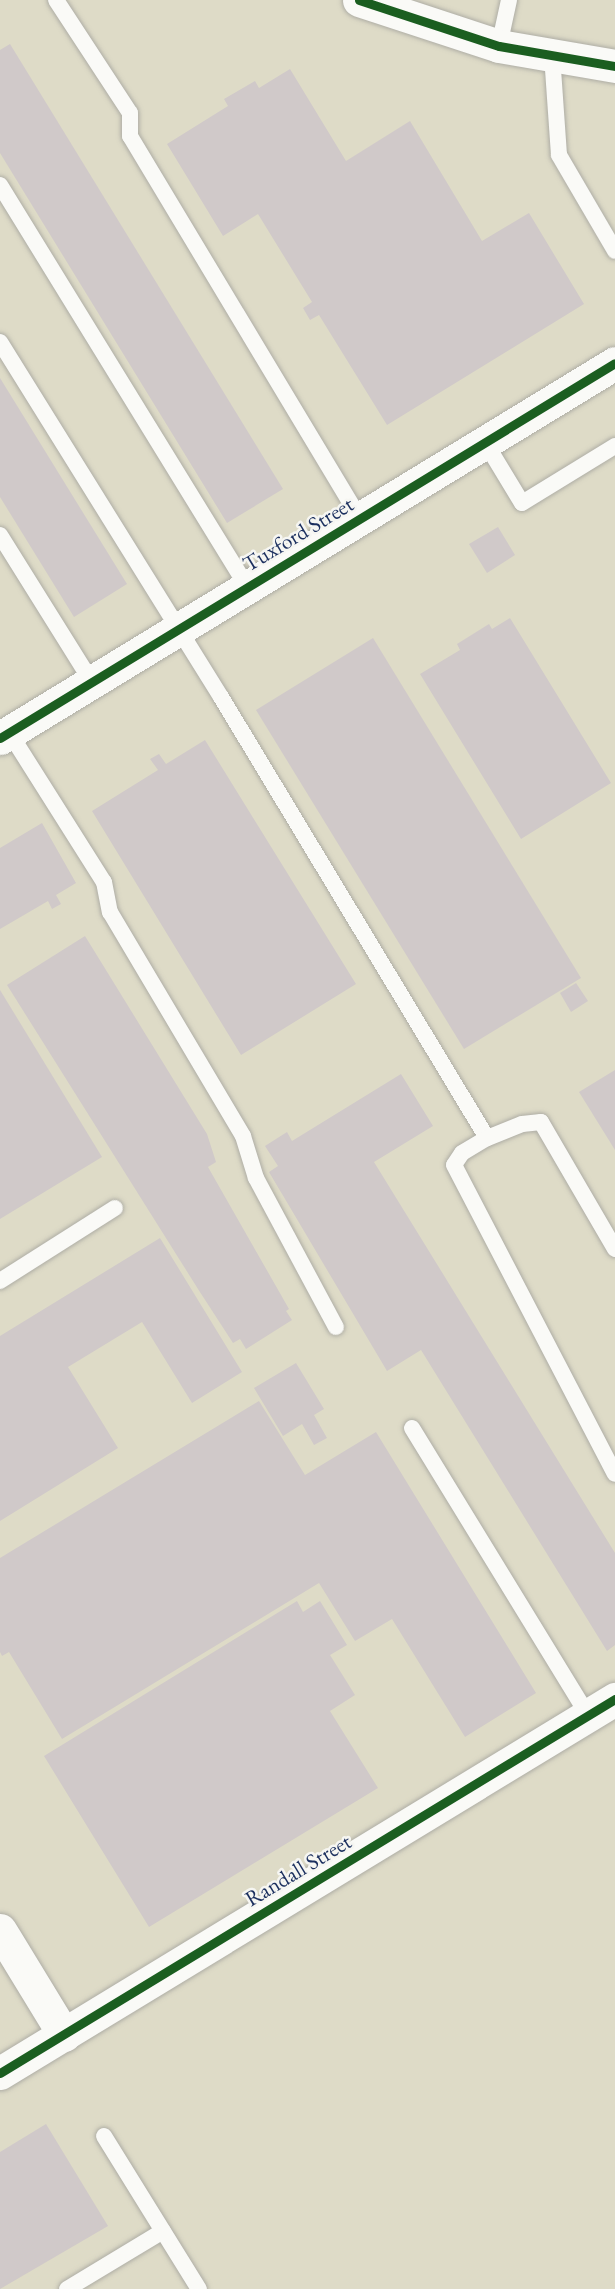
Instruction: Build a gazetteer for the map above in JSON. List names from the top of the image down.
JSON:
{
  "streets": {
    "street": ["Tuxford Street", "Randall Street"]
  }
}
